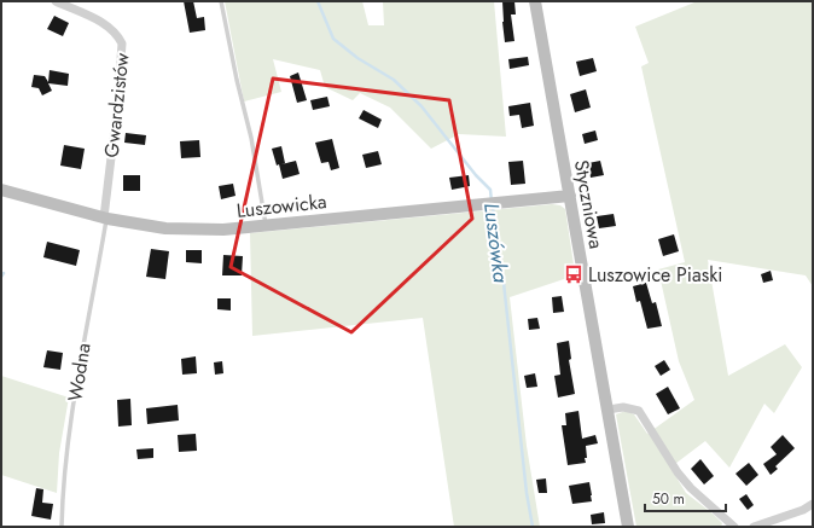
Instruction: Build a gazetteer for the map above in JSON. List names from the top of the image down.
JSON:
{
  "streets": {
    "street": ["Gwardzistów", "Styczniowa", "Luszowicka"],
    "lane": ["Wodna"]
  },
  "crossings": [
    ["Gwardzistów", "Luszowicka"],
    ["Gwardzistów", "Wodna"],
    ["Styczniowa", "Luszowicka"],
    ["Luszowicka", "Wodna"]
  ],
  "water": ["Luszówka"],
  "places": {
    "bus stop": ["Luszowice Piaski"]
  },
  "scale_bar": "50 m"
}
